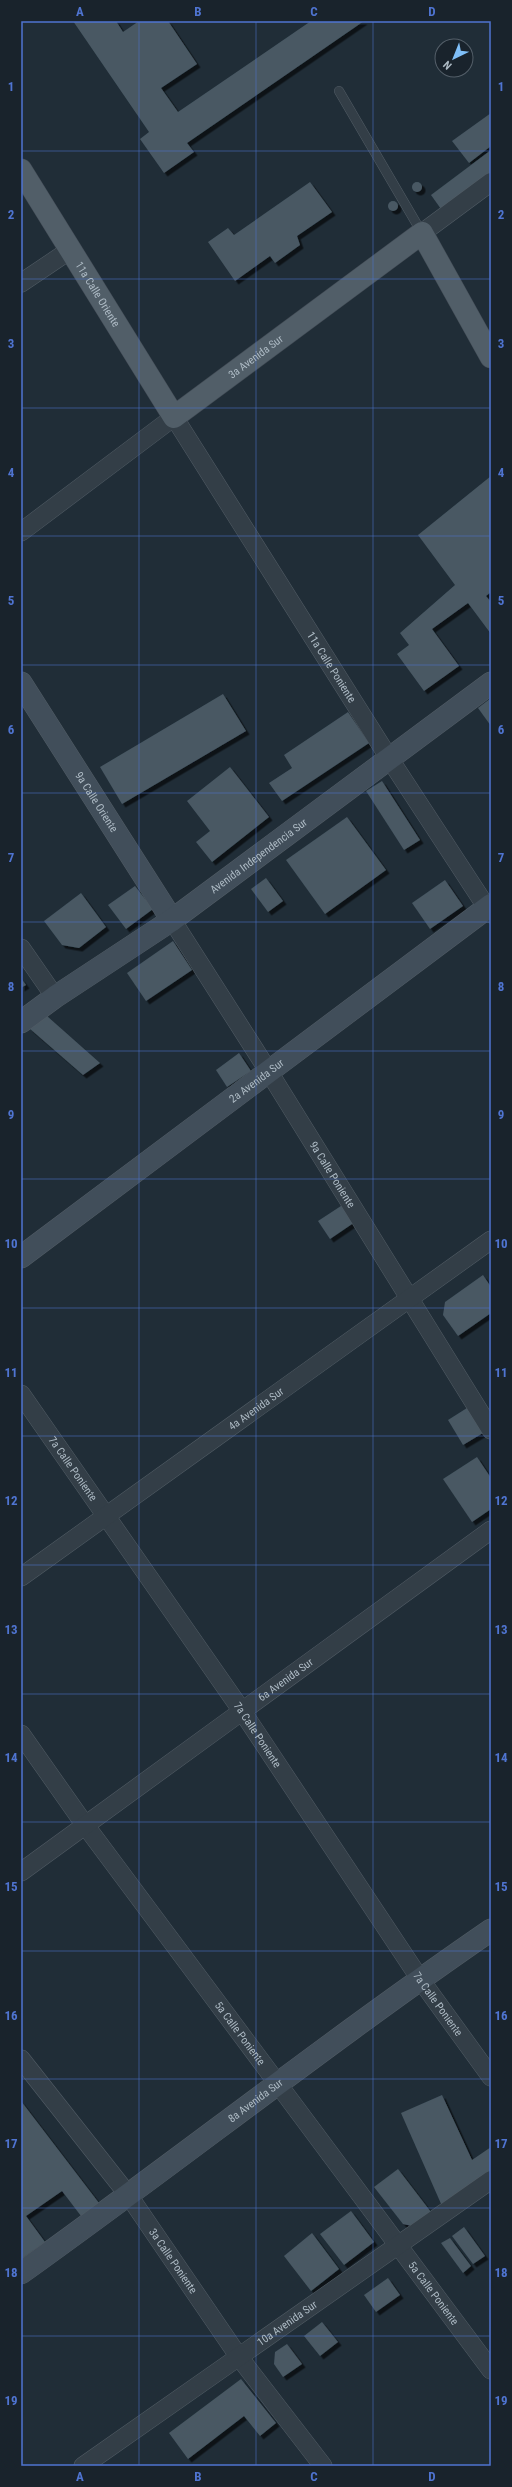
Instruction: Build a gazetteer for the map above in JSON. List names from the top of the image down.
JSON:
{
  "streets": {
    "main road": [
      "11a Calle Oriente",
      "3a Avenida Sur",
      "9a Calle Oriente",
      "Avenida Independencia Sur",
      "2a Avenida Sur",
      "8a Avenida Sur"
    ],
    "street": [
      "11a Calle Poniente",
      "9a Calle Poniente",
      "4a Avenida Sur",
      "7a Calle Poniente",
      "6a Avenida Sur",
      "5a Calle Poniente",
      "3a Calle Poniente",
      "10a Avenida Sur"
    ]
  },
  "crossings": [
    ["11a Calle Oriente", "3a Avenida Sur"],
    ["11a Calle Oriente", "11a Calle Poniente"],
    ["3a Avenida Sur", "11a Calle Poniente"],
    ["11a Calle Poniente", "Avenida Independencia Sur"],
    ["11a Calle Poniente", "2a Avenida Sur"],
    ["9a Calle Oriente", "Avenida Independencia Sur"],
    ["9a Calle Oriente", "9a Calle Poniente"],
    ["Avenida Independencia Sur", "9a Calle Poniente"],
    ["2a Avenida Sur", "9a Calle Poniente"],
    ["9a Calle Poniente", "4a Avenida Sur"],
    ["4a Avenida Sur", "7a Calle Poniente"],
    ["7a Calle Poniente", "6a Avenida Sur"],
    ["7a Calle Poniente", "8a Avenida Sur"],
    ["6a Avenida Sur", "5a Calle Poniente"],
    ["5a Calle Poniente", "8a Avenida Sur"],
    ["5a Calle Poniente", "10a Avenida Sur"],
    ["8a Avenida Sur", "3a Calle Poniente"],
    ["3a Calle Poniente", "10a Avenida Sur"]
  ],
  "north": "bottom left",
  "grid": {
    "columns": [
      "A",
      "B",
      "C",
      "D"
    ],
    "rows": [
      "1",
      "2",
      "3",
      "4",
      "5",
      "6",
      "7",
      "8",
      "9",
      "10",
      "11",
      "12",
      "13",
      "14",
      "15",
      "16",
      "17",
      "18",
      "19"
    ]
  }
}
